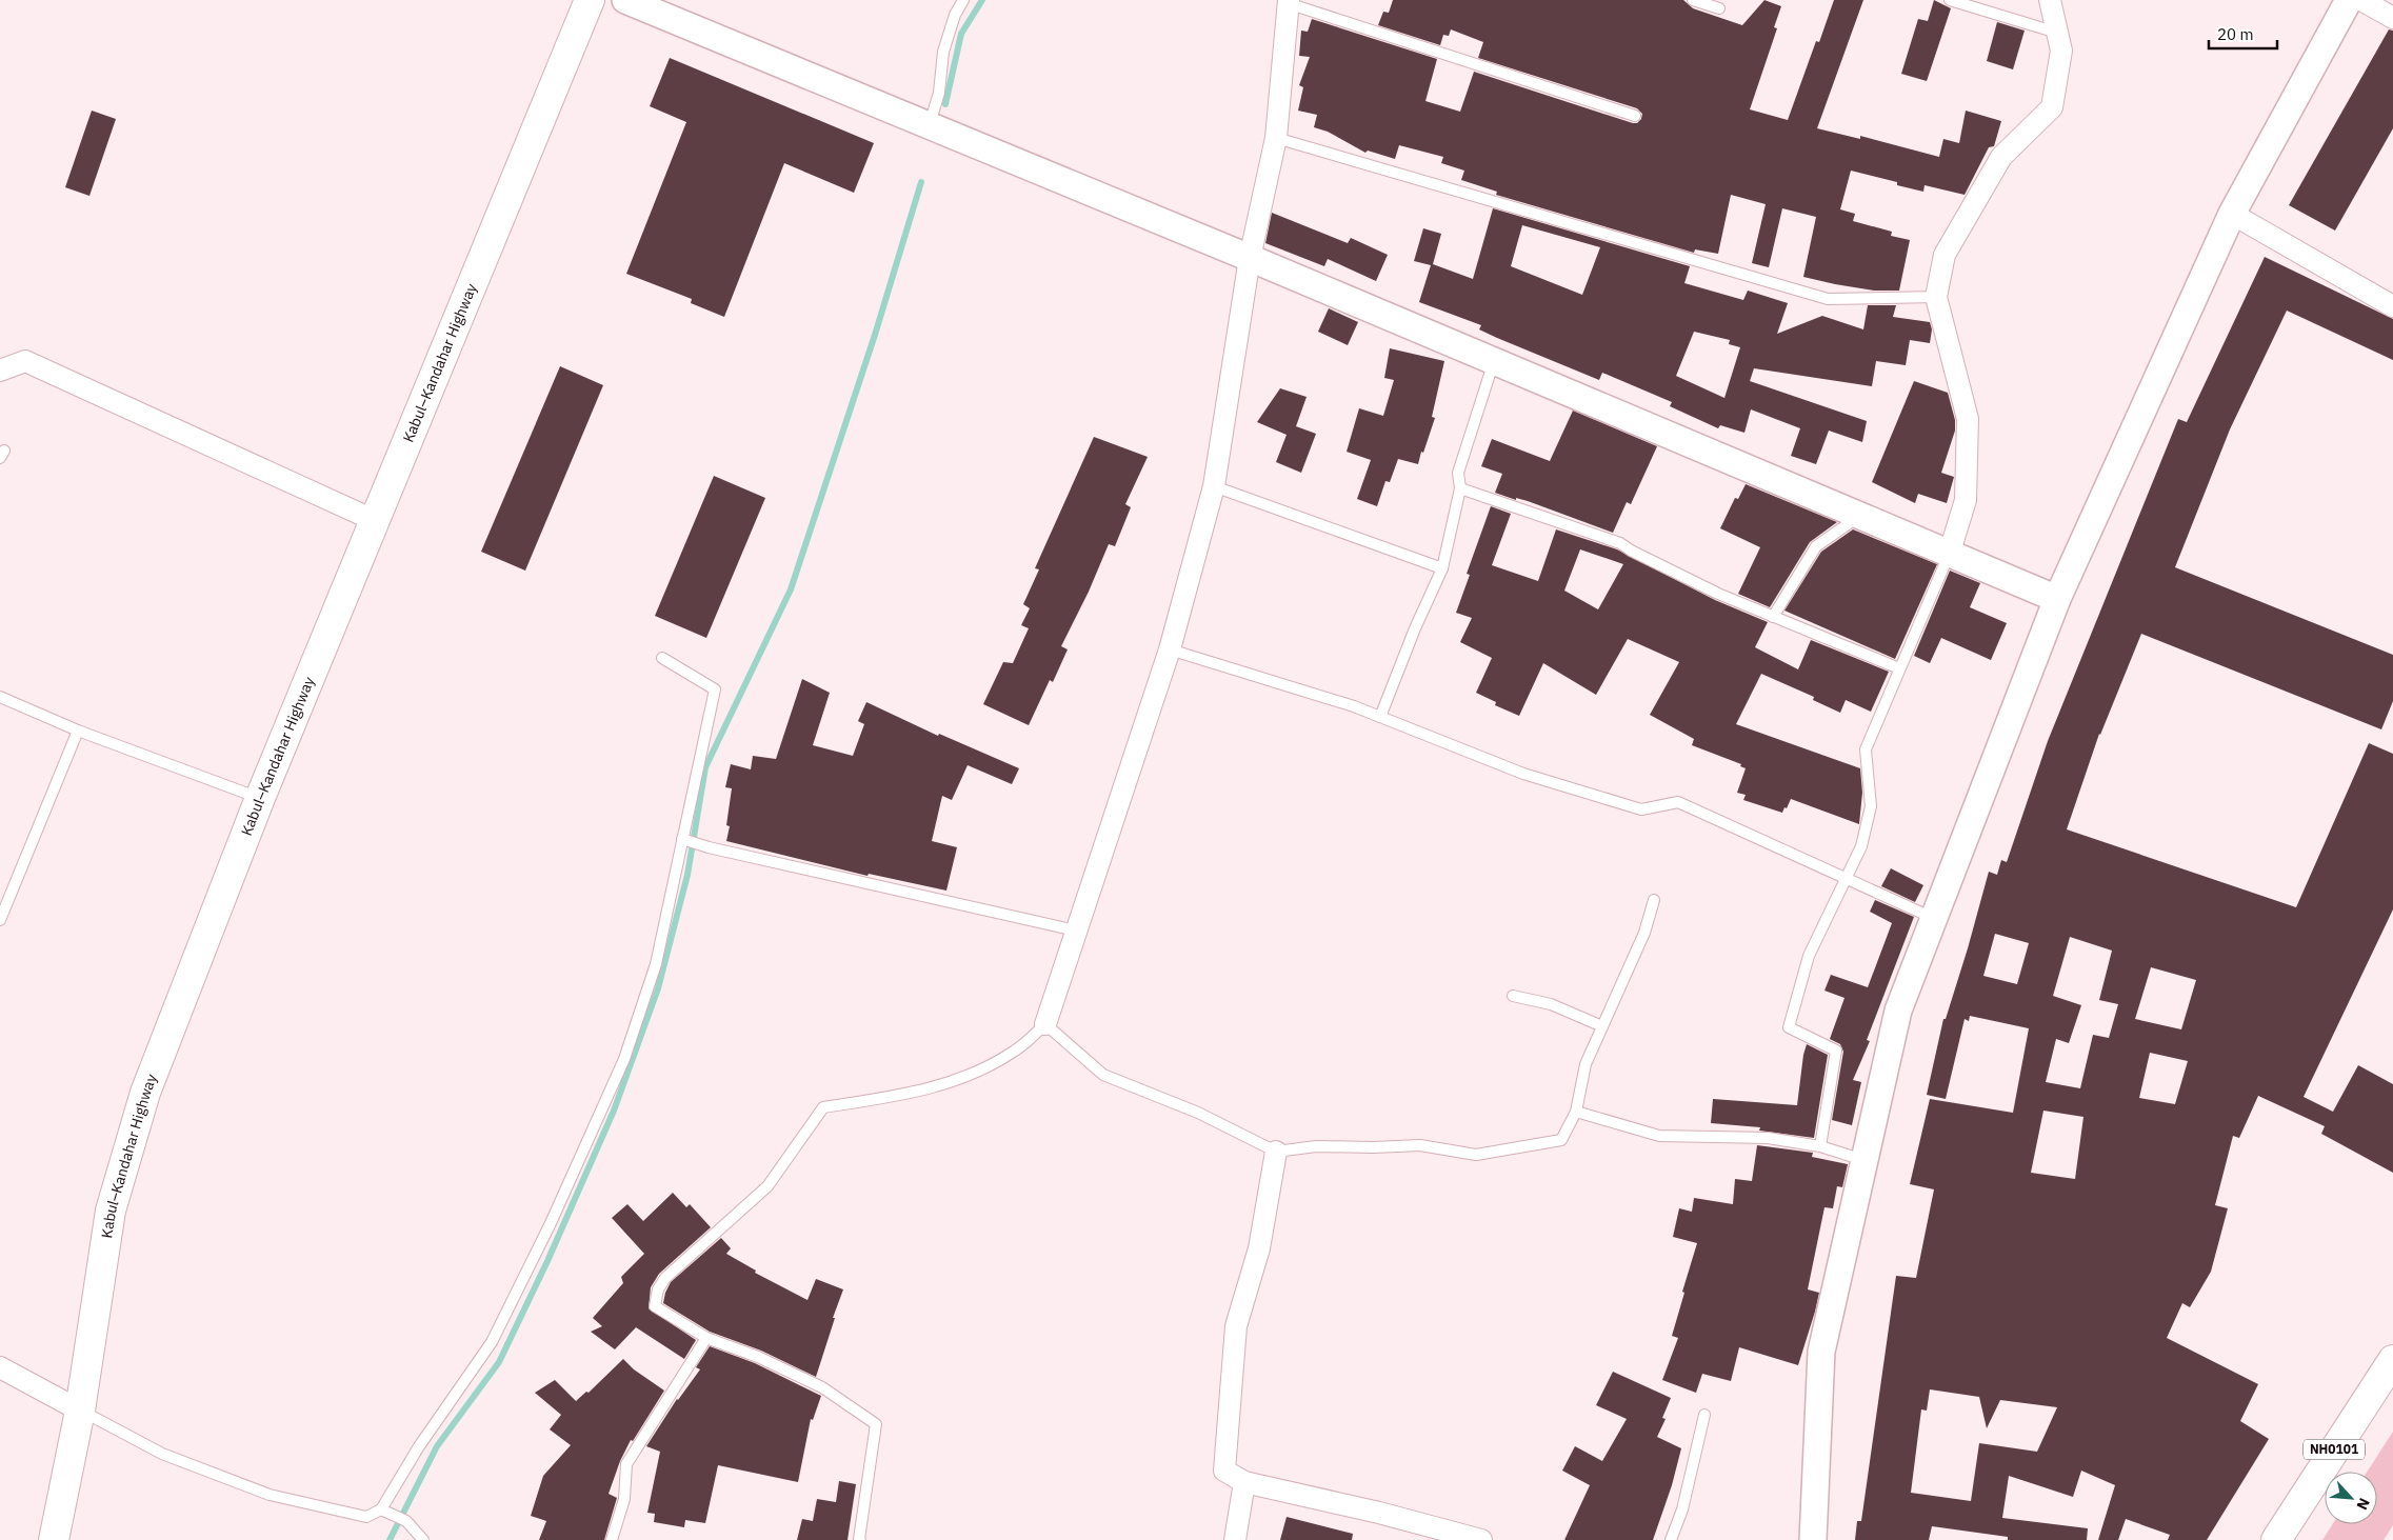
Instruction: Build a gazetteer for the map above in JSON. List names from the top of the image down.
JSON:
{
  "streets": {
    "main road": ["Kabul–Kandahar Highway", "NH0101"]
  },
  "scale_bar": "20 m",
  "north": "bottom right"
}
